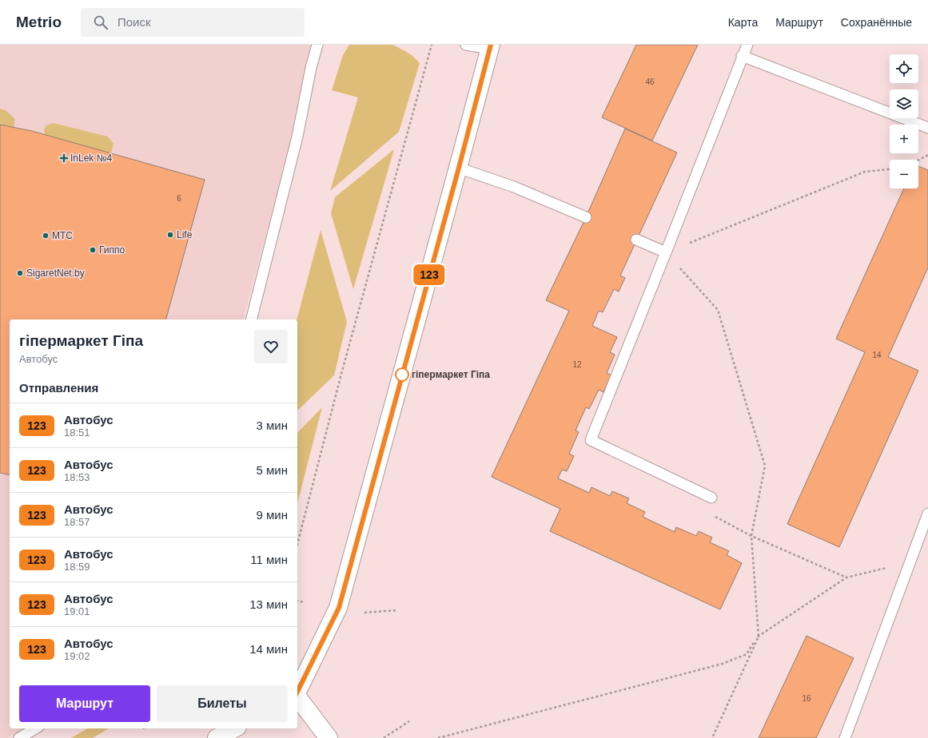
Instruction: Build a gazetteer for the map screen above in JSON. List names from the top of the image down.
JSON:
{
  "places": {
    "health": ["InLek №4"],
    "other": [
      "Life",
      "МТС",
      "Гиппо",
      "SigaretNet.by",
      "гіпермаркет Гіпа"
    ]
  },
  "lines": ["bus line 123"],
  "house_numbers": [
    "46",
    "6",
    "14",
    "12",
    "16"
  ],
  "page": {
    "header": "Metrio",
    "search": "Поиск",
    "nav": ["Карта", "Маршрут", "Сохранённые"],
    "on_map": "123",
    "map_buttons": ["+", "−"],
    "heading": [
      ["гіпермаркет Гіпа", "Автобус"],
      "Отправления"
    ],
    "list": [
      {
        "mark": "123",
        "name": "Автобус",
        "note": "18:51",
        "value": "3 мин"
      },
      {
        "mark": "123",
        "name": "Автобус",
        "note": "18:53",
        "value": "5 мин"
      },
      {
        "mark": "123",
        "name": "Автобус",
        "note": "18:57",
        "value": "9 мин"
      },
      {
        "mark": "123",
        "name": "Автобус",
        "note": "18:59",
        "value": "11 мин"
      },
      {
        "mark": "123",
        "name": "Автобус",
        "note": "19:01",
        "value": "13 мин"
      },
      {
        "mark": "123",
        "name": "Автобус",
        "note": "19:02",
        "value": "14 мин"
      }
    ],
    "buttons": ["Маршрут", "Билеты"]
  }
}
